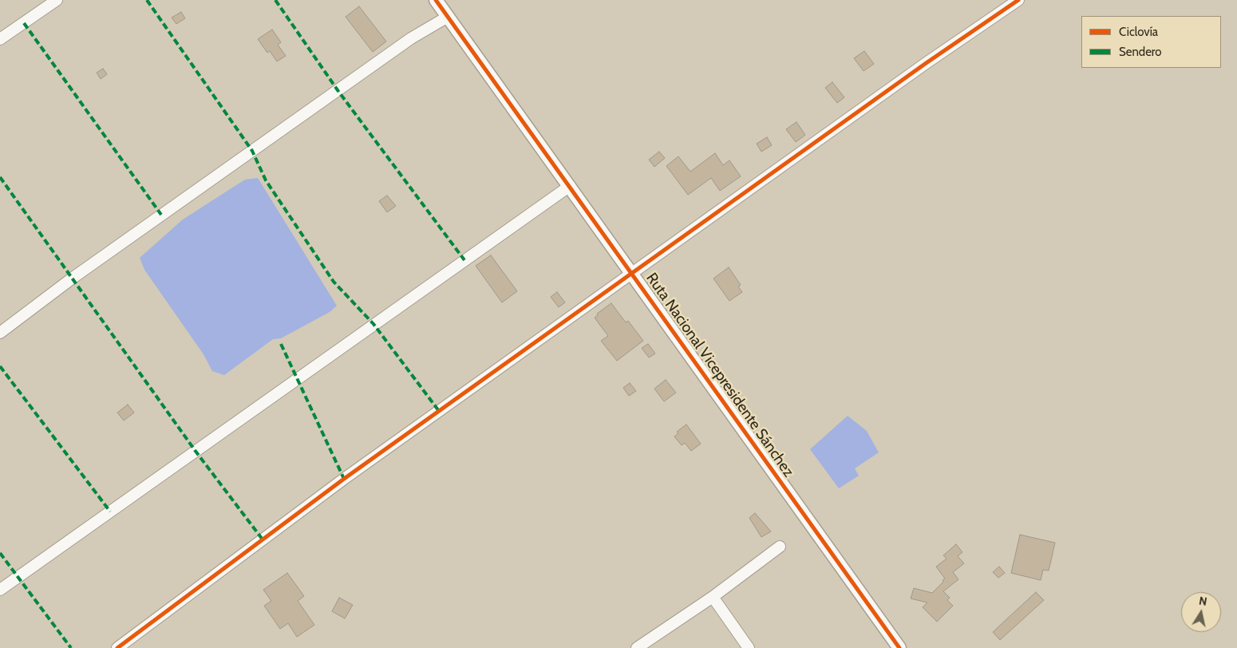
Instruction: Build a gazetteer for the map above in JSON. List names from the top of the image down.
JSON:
{
  "streets": {
    "street": ["Ruta Nacional Vicepresidente Sánchez"]
  },
  "legend": ["Ciclovía", "Sendero"],
  "north": "top"
}
